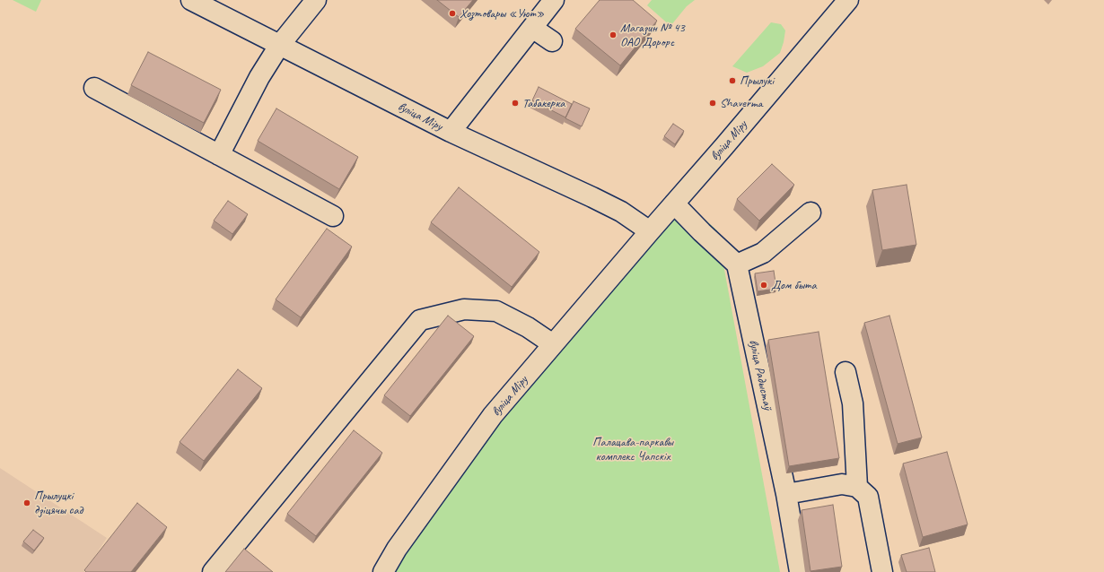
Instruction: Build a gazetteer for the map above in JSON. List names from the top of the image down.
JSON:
{
  "streets": {
    "street": ["вуліца Міру", "вуліца Радыстаў"]
  },
  "parks": ["Палацава-паркавы комплекс Чапскіх"],
  "places": [
    "Хозтовары «Уют»",
    "Магазин № 43 ОАО Дорорс",
    "Прылукі",
    "Табакерка",
    "Shaverma",
    "Дом быта",
    "Прылуцкі дзіцячы сад"
  ]
}
